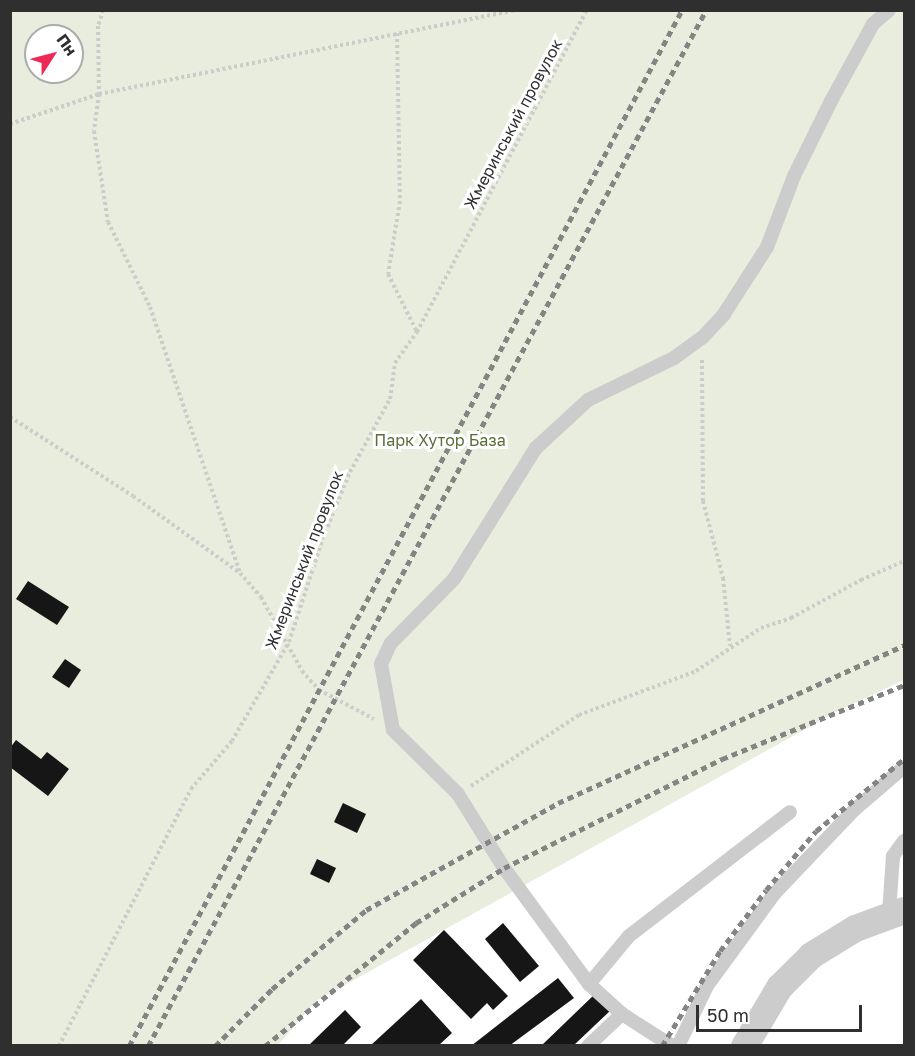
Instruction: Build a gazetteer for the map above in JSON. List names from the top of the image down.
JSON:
{
  "streets": {
    "path": ["Жмеринський провулок"]
  },
  "parks": ["Парк Хутор База"],
  "scale_bar": "50 m",
  "north": "top right"
}
